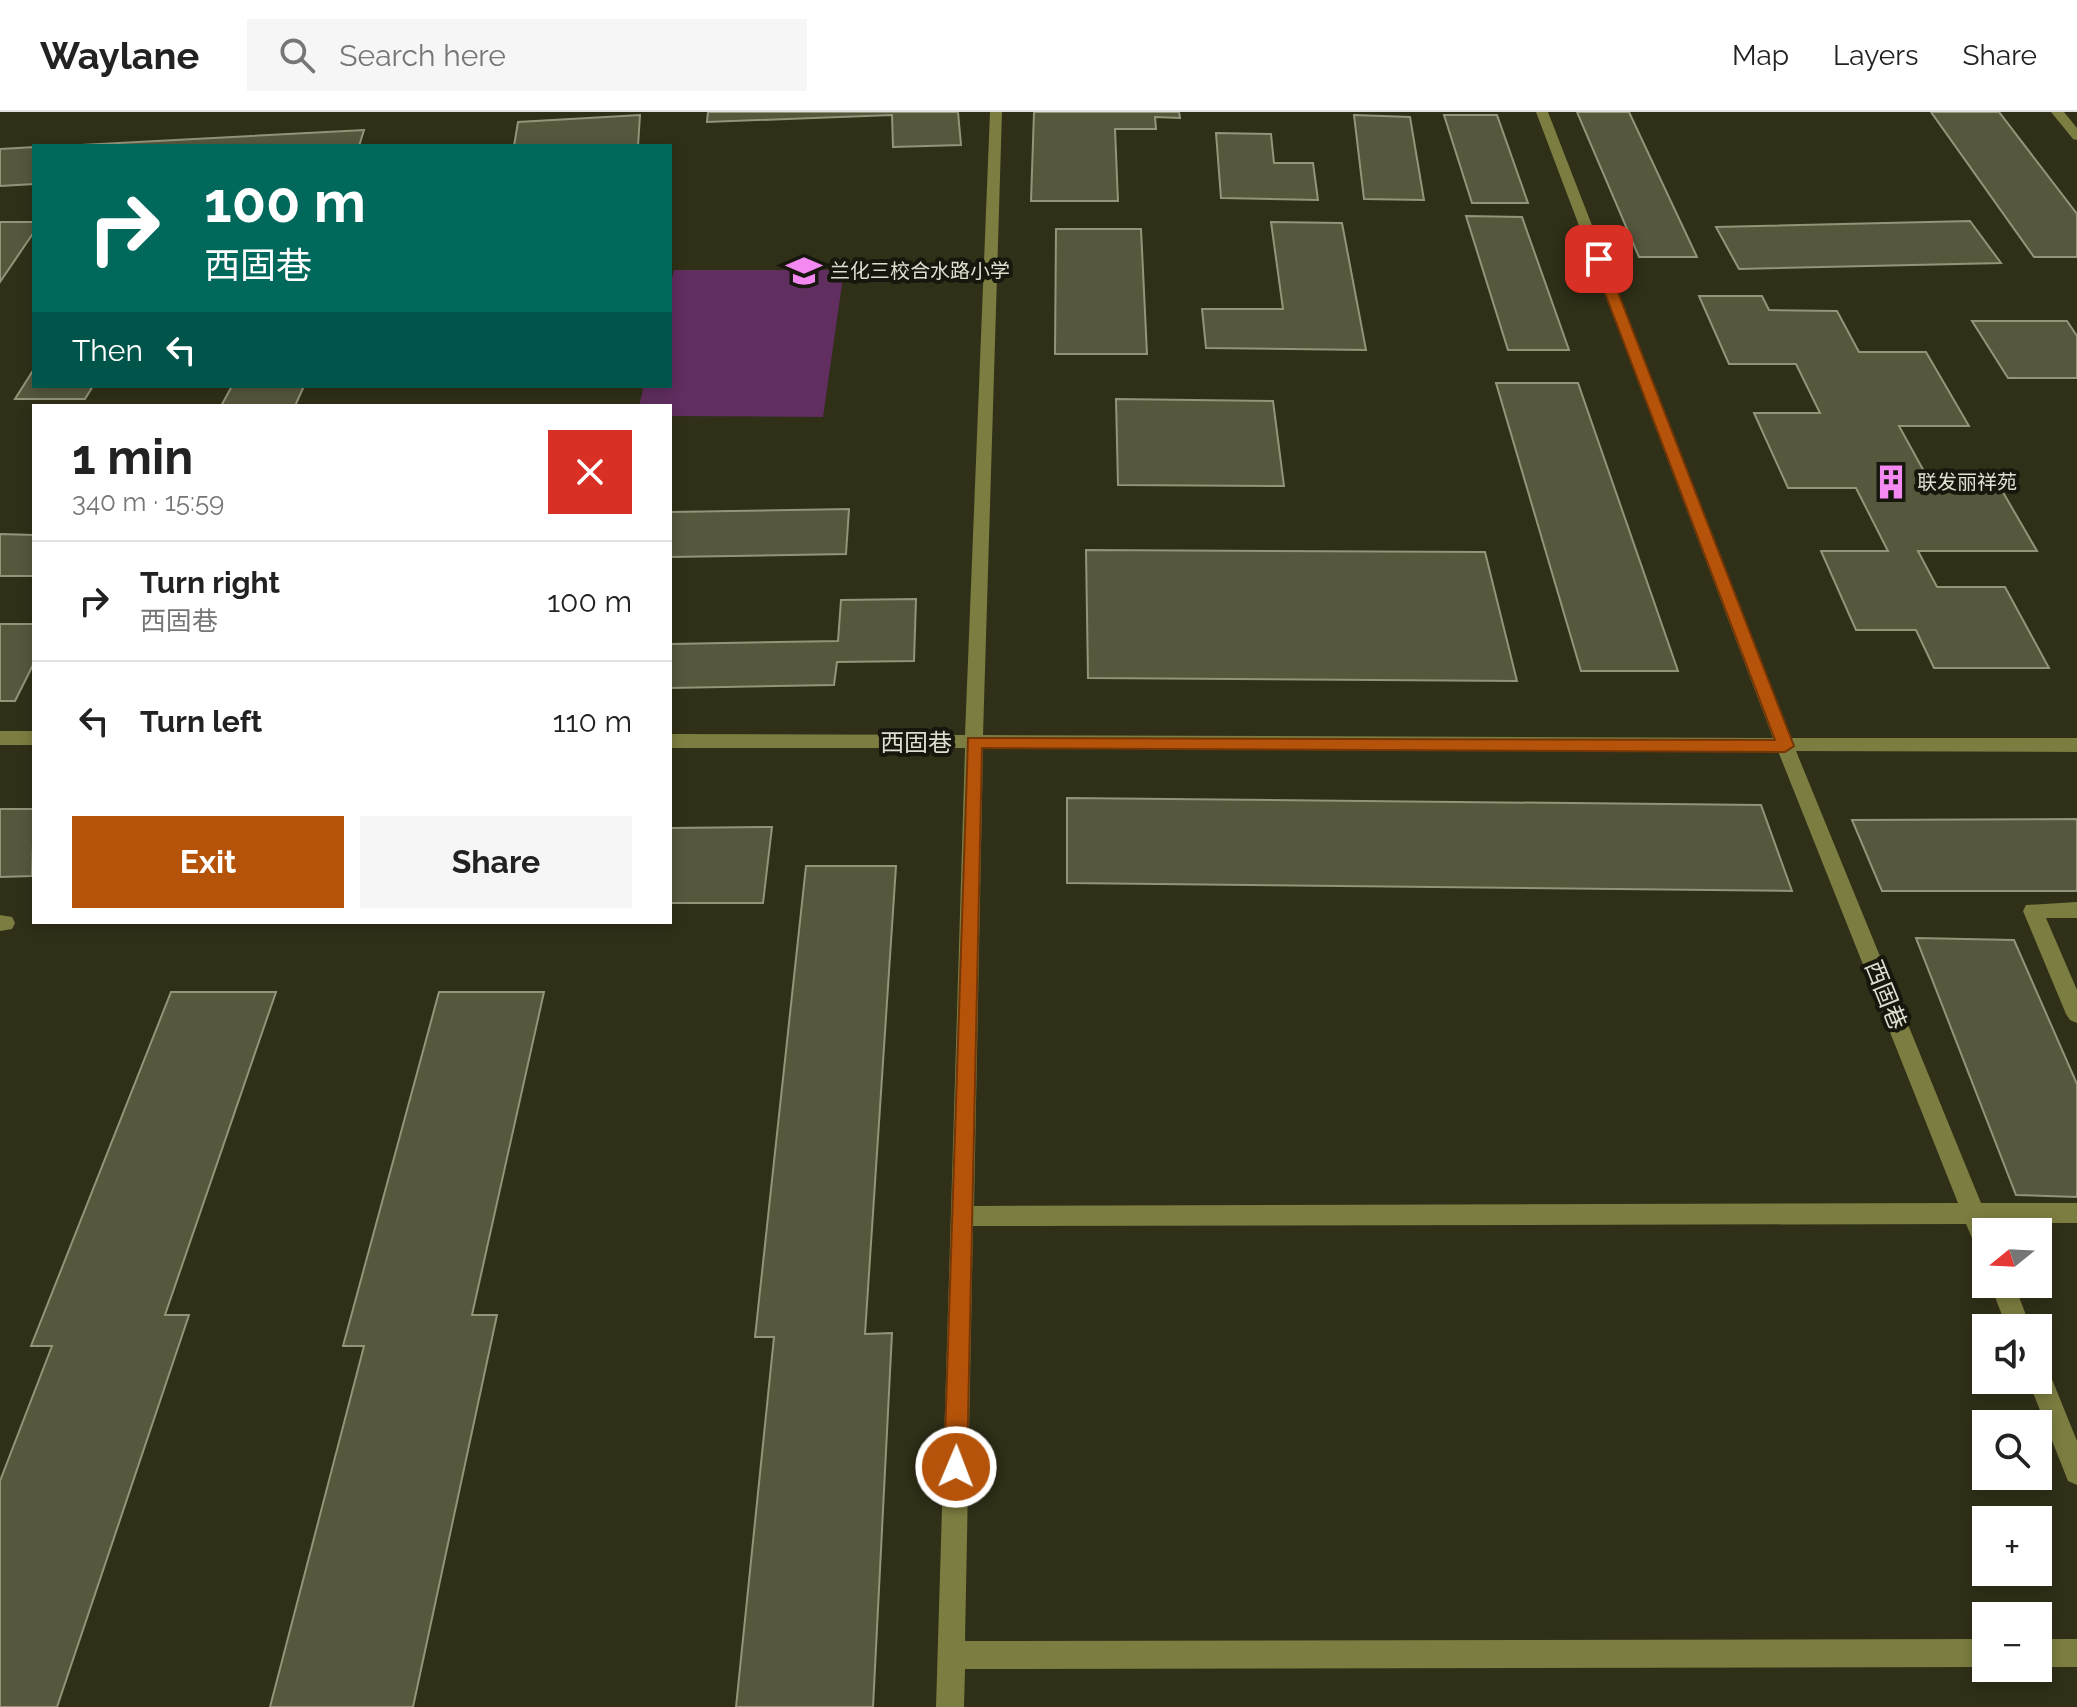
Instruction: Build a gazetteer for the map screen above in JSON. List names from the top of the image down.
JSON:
{
  "streets": {
    "street": ["西固巷"]
  },
  "places": {
    "school or university": ["兰化三校合水路小学"],
    "building": ["联发丽祥苑"]
  },
  "north": "left",
  "page": {
    "header": "Waylane",
    "search": "Search here",
    "nav": ["Map", "Layers", "Share"],
    "turn": ["100 m", "西固巷"],
    "then": "Then",
    "heading": ["1 min", "340 m · 15:59"],
    "list": [
      {
        "name": "Turn right",
        "note": "西固巷",
        "value": "100 m"
      },
      {
        "name": "Turn left",
        "value": "110 m"
      }
    ],
    "buttons": ["Exit", "Share"],
    "map_buttons": ["+", "−"]
  }
}
